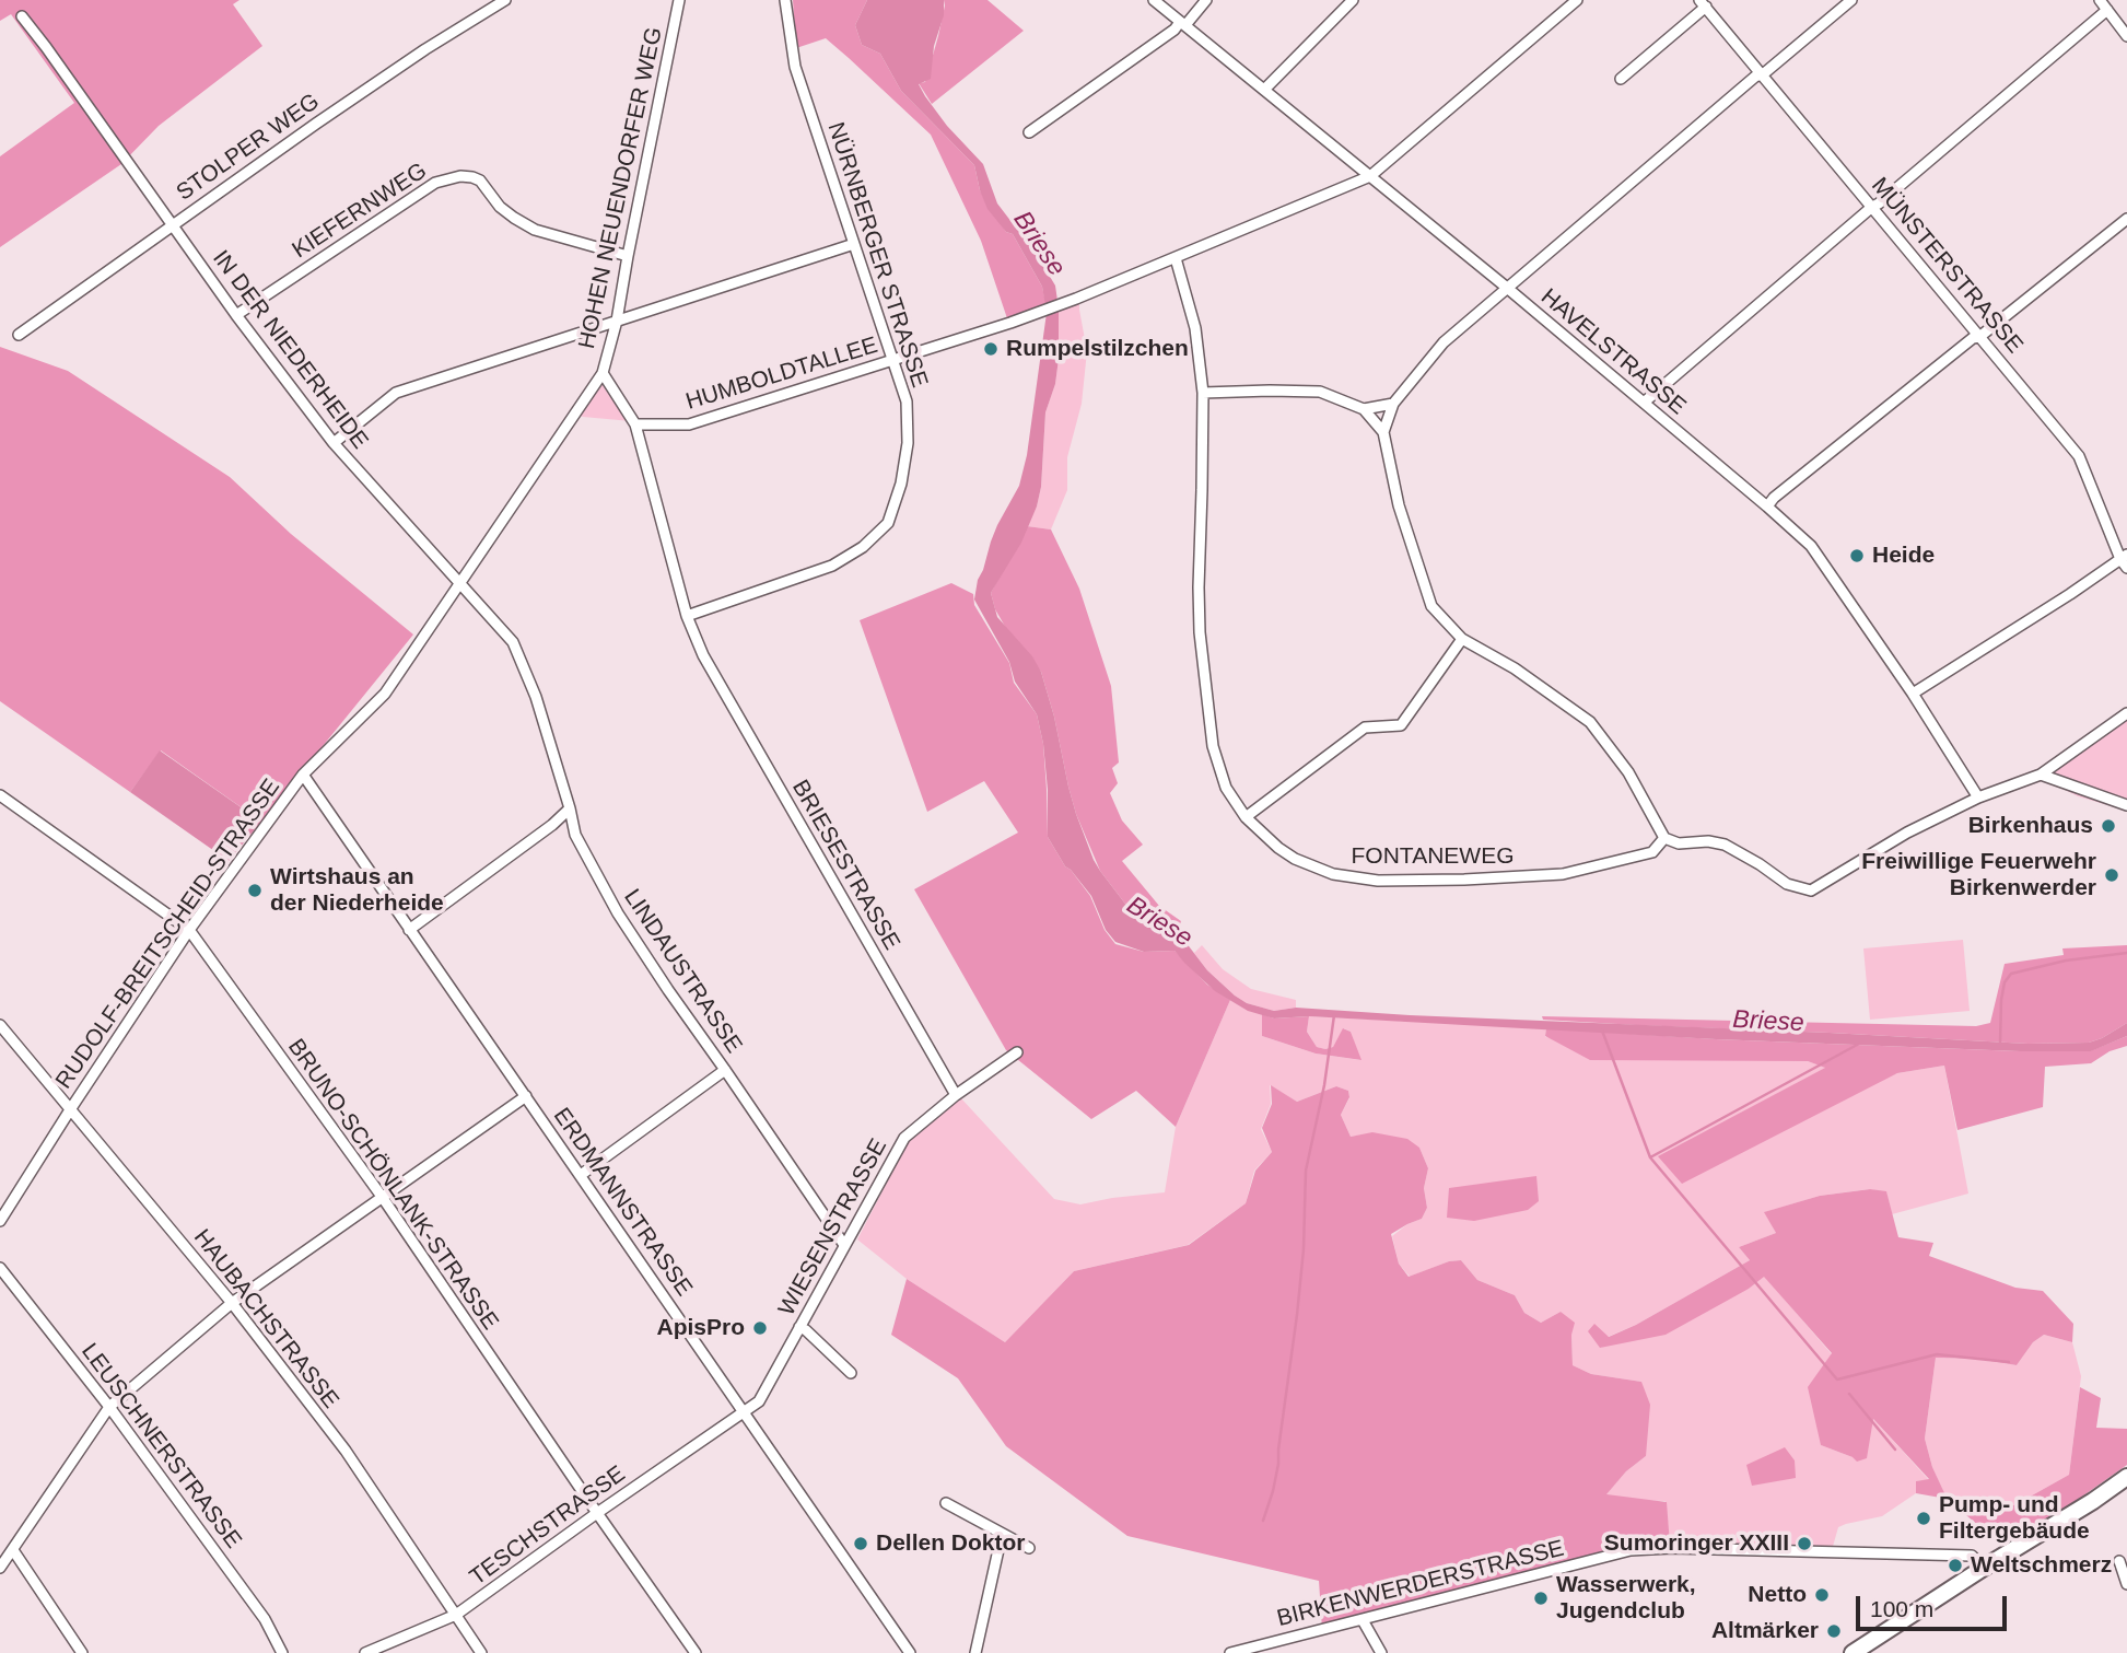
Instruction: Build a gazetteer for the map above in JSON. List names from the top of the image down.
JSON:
{
  "streets": {
    "street": [
      "STOLPER WEG",
      "HOHEN NEUENDORFER WEG",
      "KIEFERNWEG",
      "NÜRNBERGER STRASSE",
      "MÜNSTERSTRASSE",
      "IN DER NIEDERHEIDE",
      "HAVELSTRASSE",
      "HUMBOLDTALLEE",
      "FONTANEWEG",
      "BRIESESTRASSE",
      "RUDOLF-BREITSCHEID-STRASSE",
      "LINDAUSTRASSE",
      "BRUNO-SCHÖNLANK-STRASSE",
      "ERDMANNSTRASSE",
      "WIESENSTRASSE",
      "HAUBACHSTRASSE",
      "LEUSCHNERSTRASSE",
      "TESCHSTRASSE",
      "BIRKENWERDERSTRASSE"
    ]
  },
  "crossings": [
    ["STOLPER WEG", "IN DER NIEDERHEIDE"],
    ["HOHEN NEUENDORFER WEG", "KIEFERNWEG"],
    ["HOHEN NEUENDORFER WEG", "IN DER NIEDERHEIDE"],
    ["HOHEN NEUENDORFER WEG", "RUDOLF-BREITSCHEID-STRASSE"],
    ["KIEFERNWEG", "IN DER NIEDERHEIDE"],
    ["NÜRNBERGER STRASSE", "HUMBOLDTALLEE"],
    ["NÜRNBERGER STRASSE", "BRIESESTRASSE"],
    ["IN DER NIEDERHEIDE", "LINDAUSTRASSE"],
    ["HUMBOLDTALLEE", "FONTANEWEG"],
    ["HUMBOLDTALLEE", "BRIESESTRASSE"],
    ["BRIESESTRASSE", "WIESENSTRASSE"],
    ["RUDOLF-BREITSCHEID-STRASSE", "BRUNO-SCHÖNLANK-STRASSE"],
    ["RUDOLF-BREITSCHEID-STRASSE", "ERDMANNSTRASSE"],
    ["RUDOLF-BREITSCHEID-STRASSE", "HAUBACHSTRASSE"],
    ["LINDAUSTRASSE", "WIESENSTRASSE"],
    ["BRUNO-SCHÖNLANK-STRASSE", "TESCHSTRASSE"],
    ["ERDMANNSTRASSE", "WIESENSTRASSE"],
    ["ERDMANNSTRASSE", "TESCHSTRASSE"],
    ["WIESENSTRASSE", "TESCHSTRASSE"],
    ["HAUBACHSTRASSE", "TESCHSTRASSE"]
  ],
  "water": ["Briese"],
  "places": [
    "Rumpelstilzchen",
    "Heide",
    "Birkenhaus",
    "Freiwillige Feuerwehr Birkenwerder",
    "Wirtshaus an der Niederheide",
    "ApisPro",
    "Pump- und Filtergebäude",
    "Dellen Doktor",
    "Sumoringer XXIII",
    "Weltschmerz",
    "Netto",
    "Wasserwerk, Jugendclub",
    "Altmärker"
  ],
  "scale_bar": "100 m"
}
